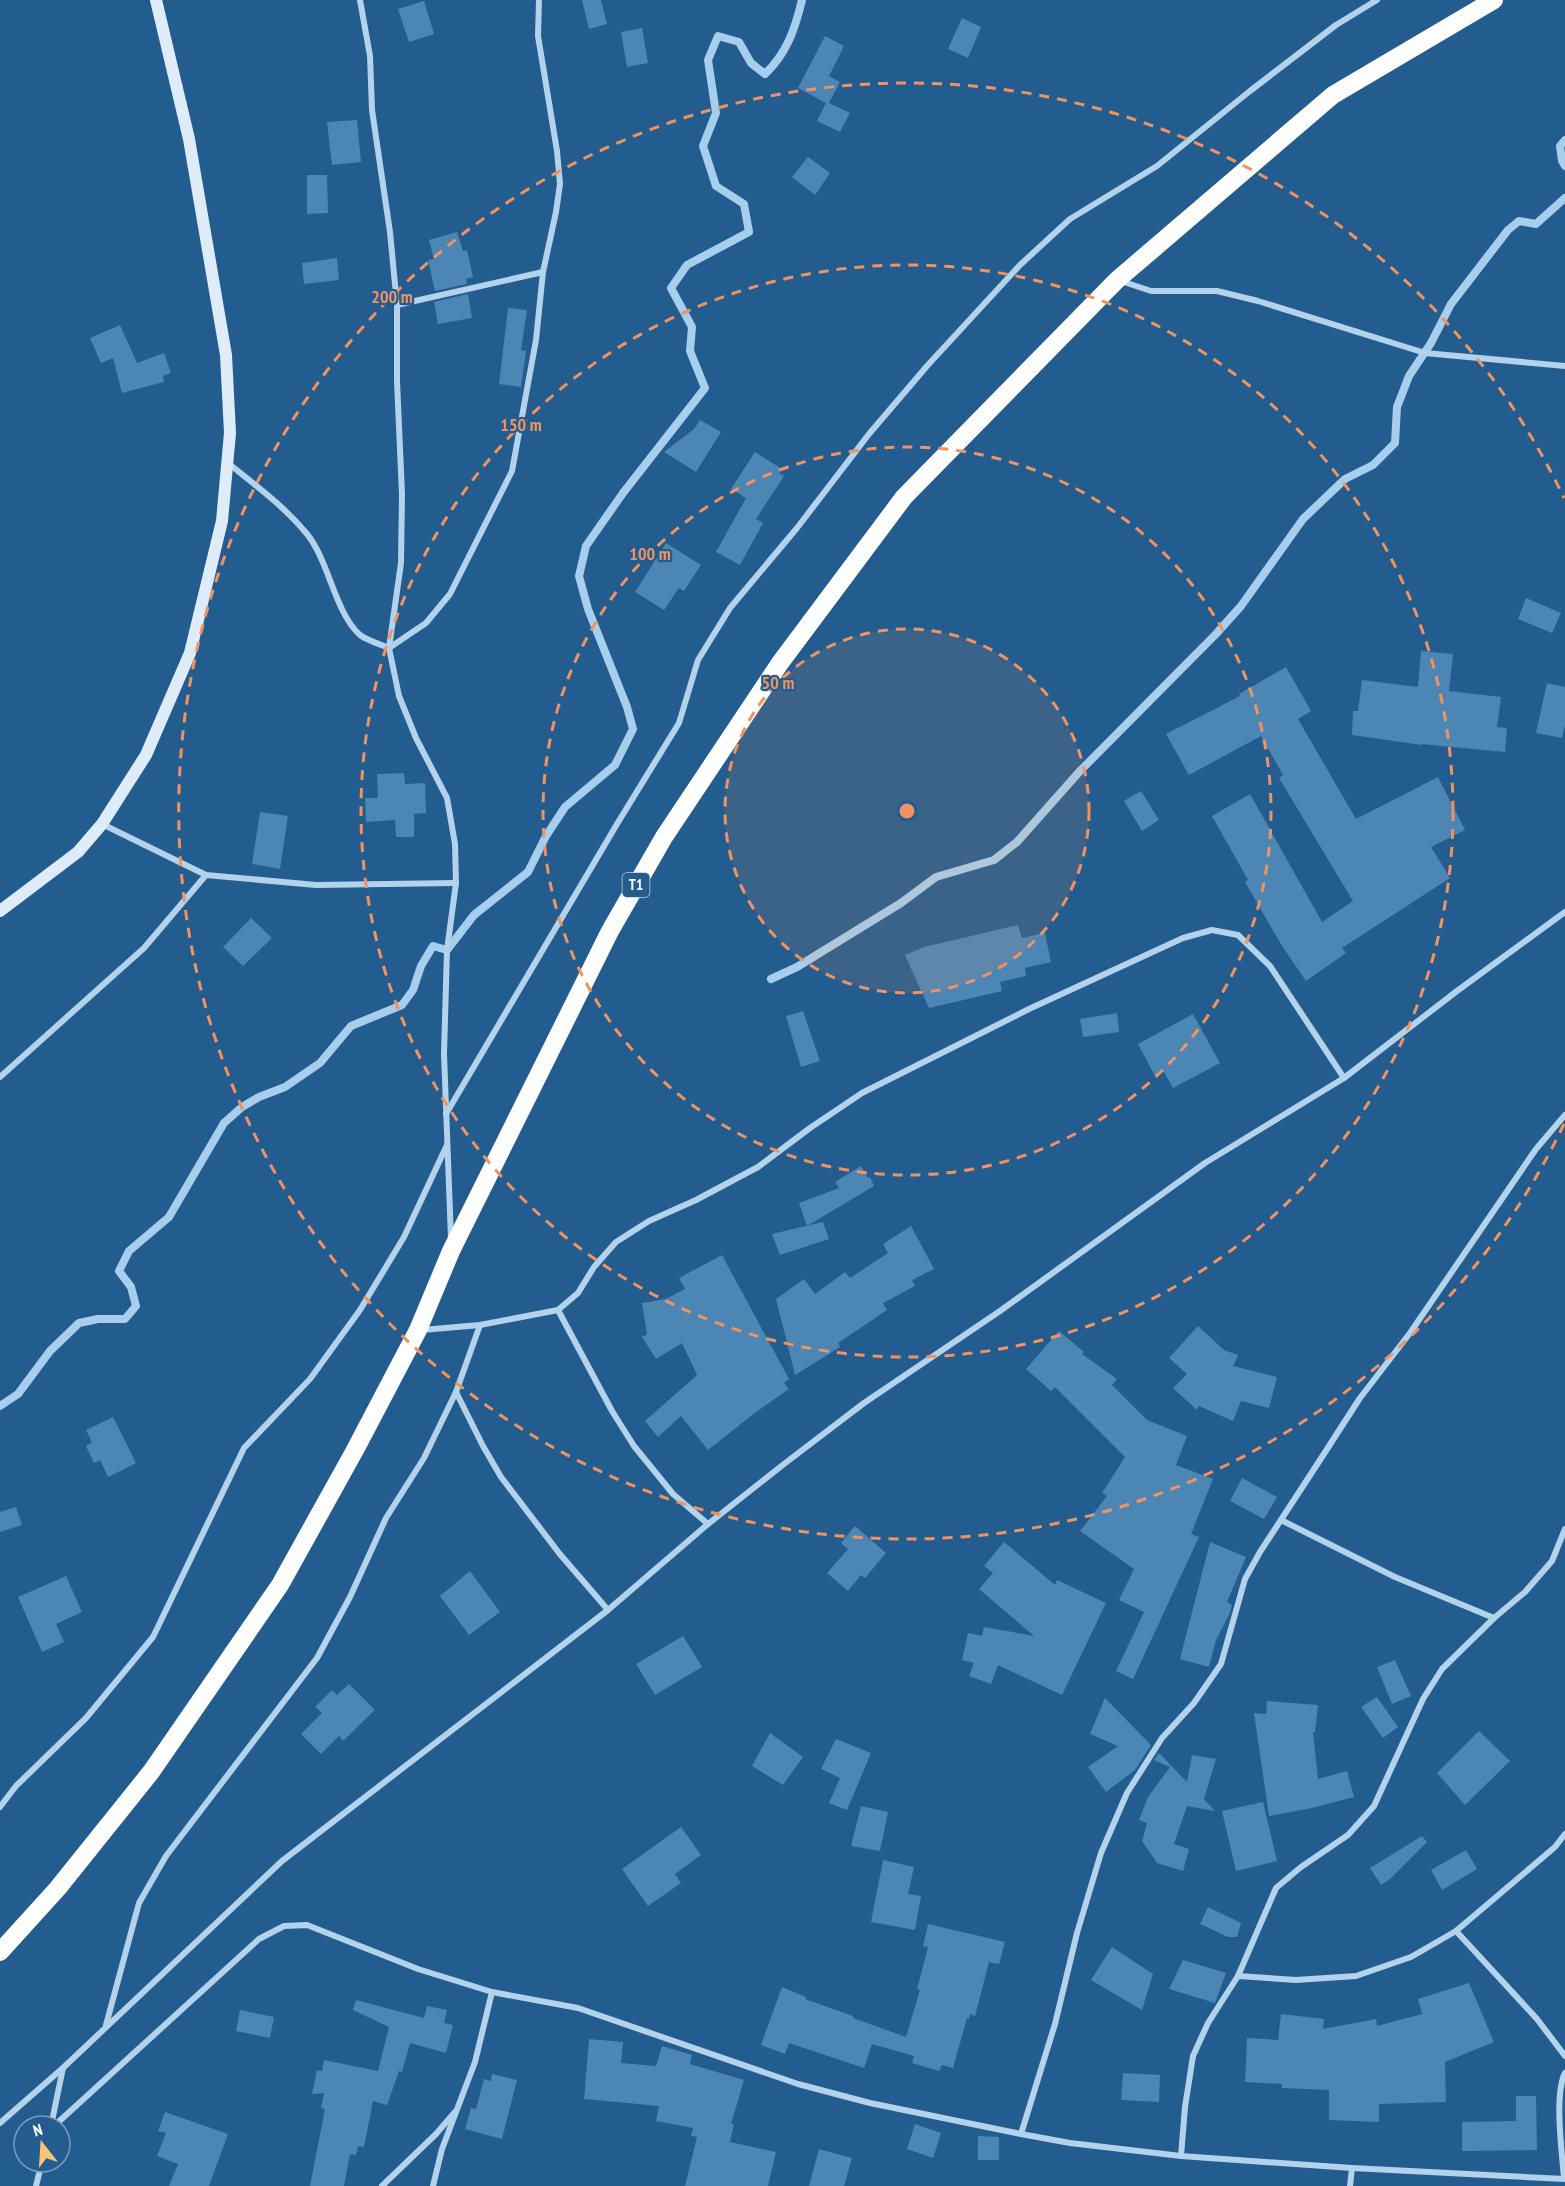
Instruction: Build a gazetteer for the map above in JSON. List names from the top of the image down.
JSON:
{
  "streets": {
    "highway": ["T1"]
  },
  "north": "top",
  "rings": [
    "200 m",
    "150 m",
    "100 m",
    "50 m"
  ]
}
